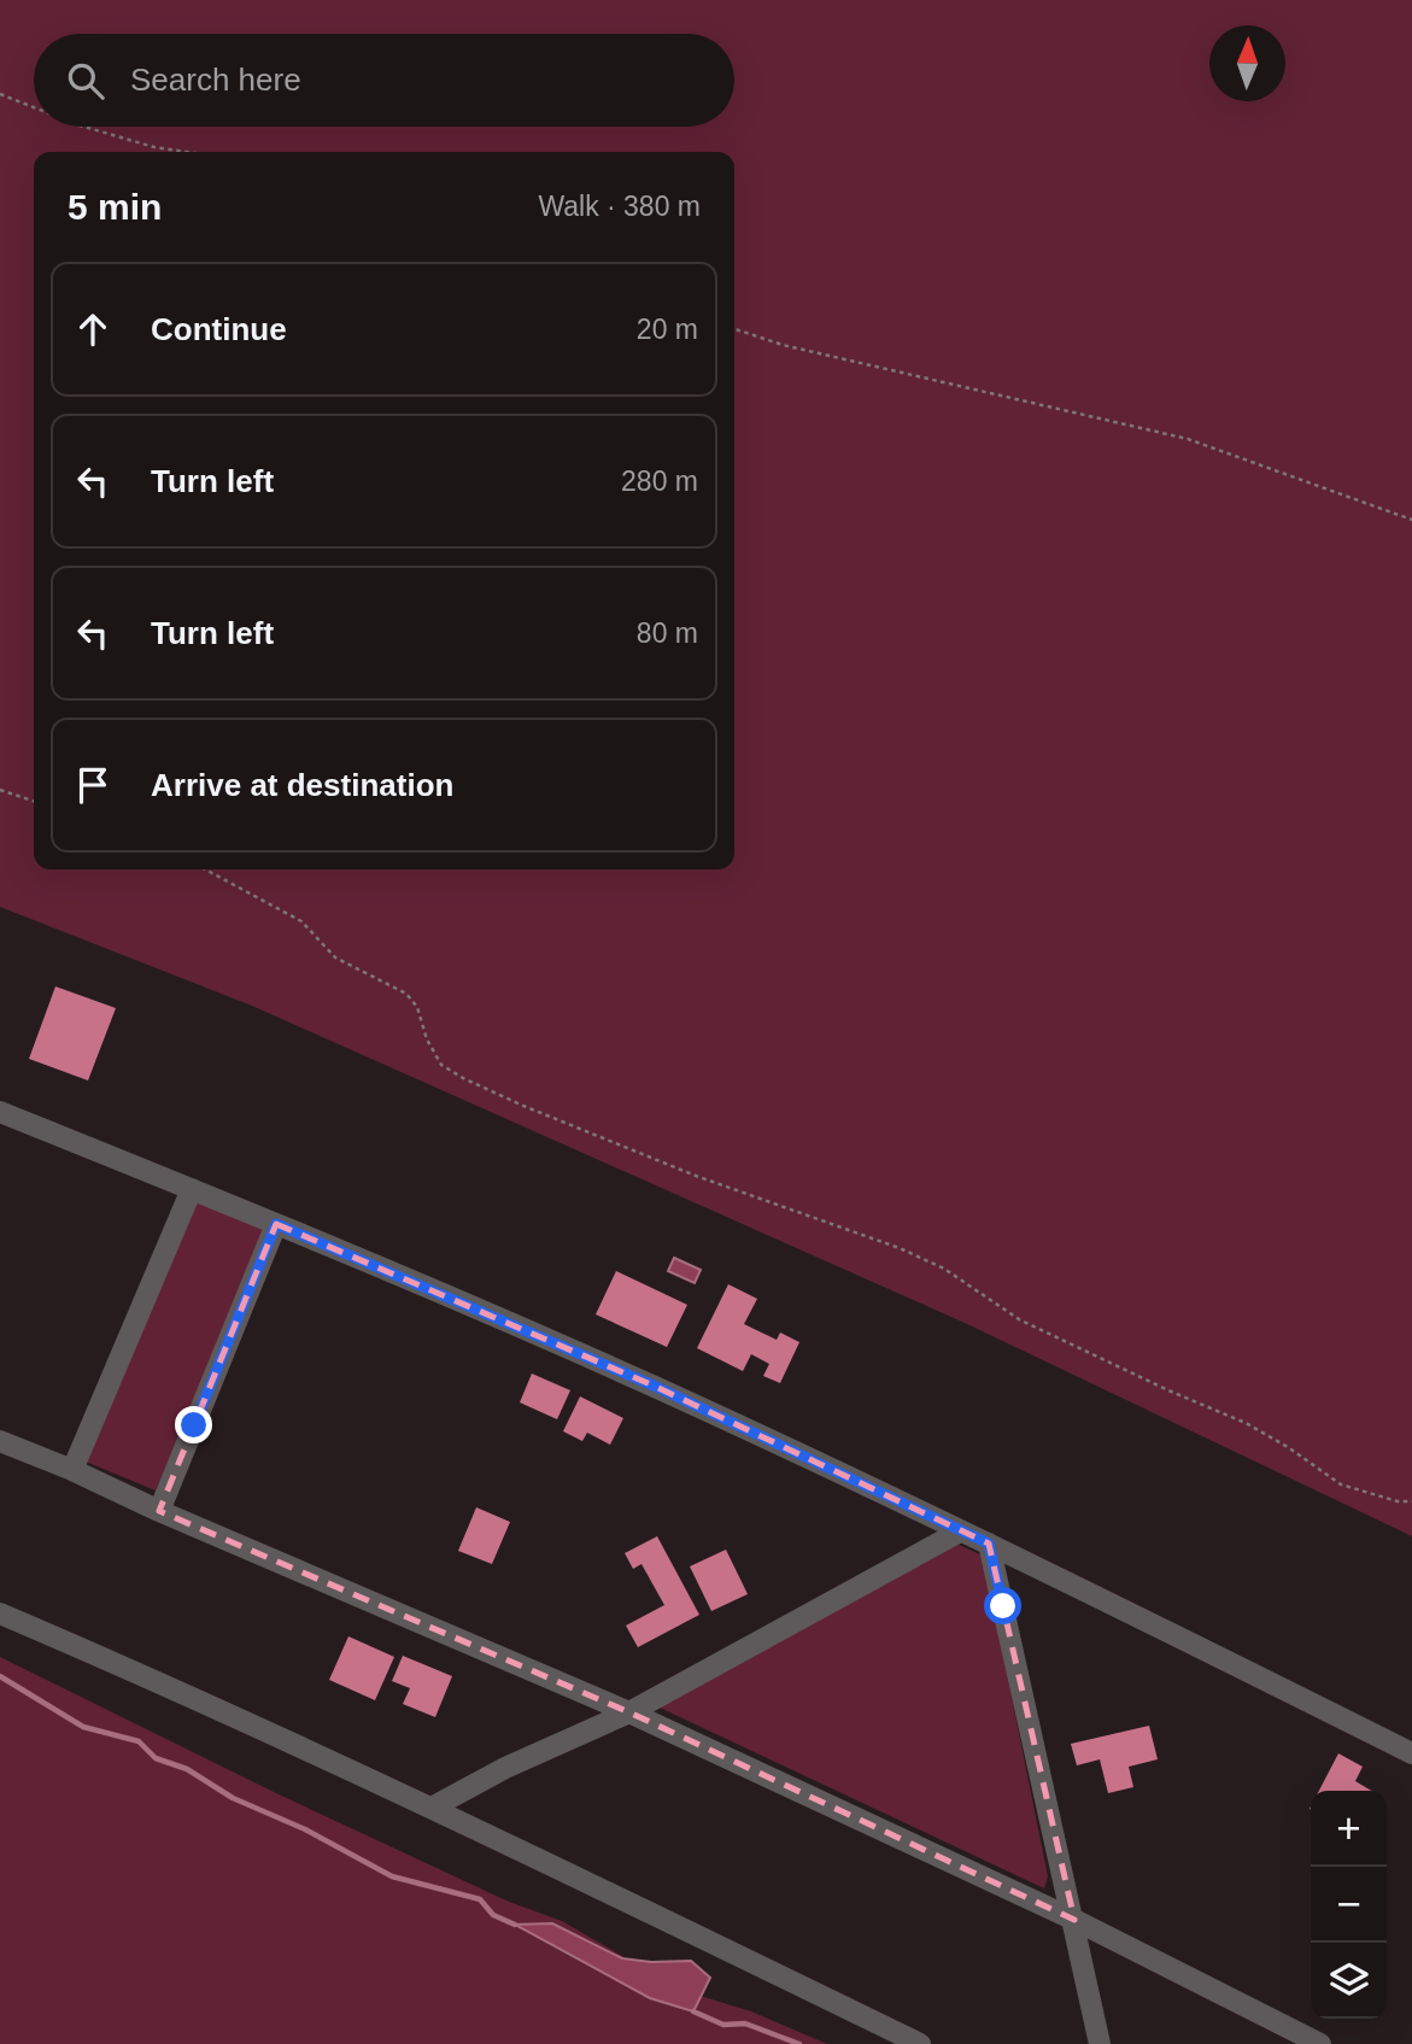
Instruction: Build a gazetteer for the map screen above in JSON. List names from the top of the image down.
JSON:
{
  "north": "top",
  "page": {
    "search": "Search here",
    "heading": ["5 min", "Walk · 380 m"],
    "list": [
      ["Continue", "20 m"],
      ["Turn left", "280 m"],
      ["Turn left", "80 m"],
      "Arrive at destination"
    ],
    "map_buttons": ["+", "−"]
  }
}
